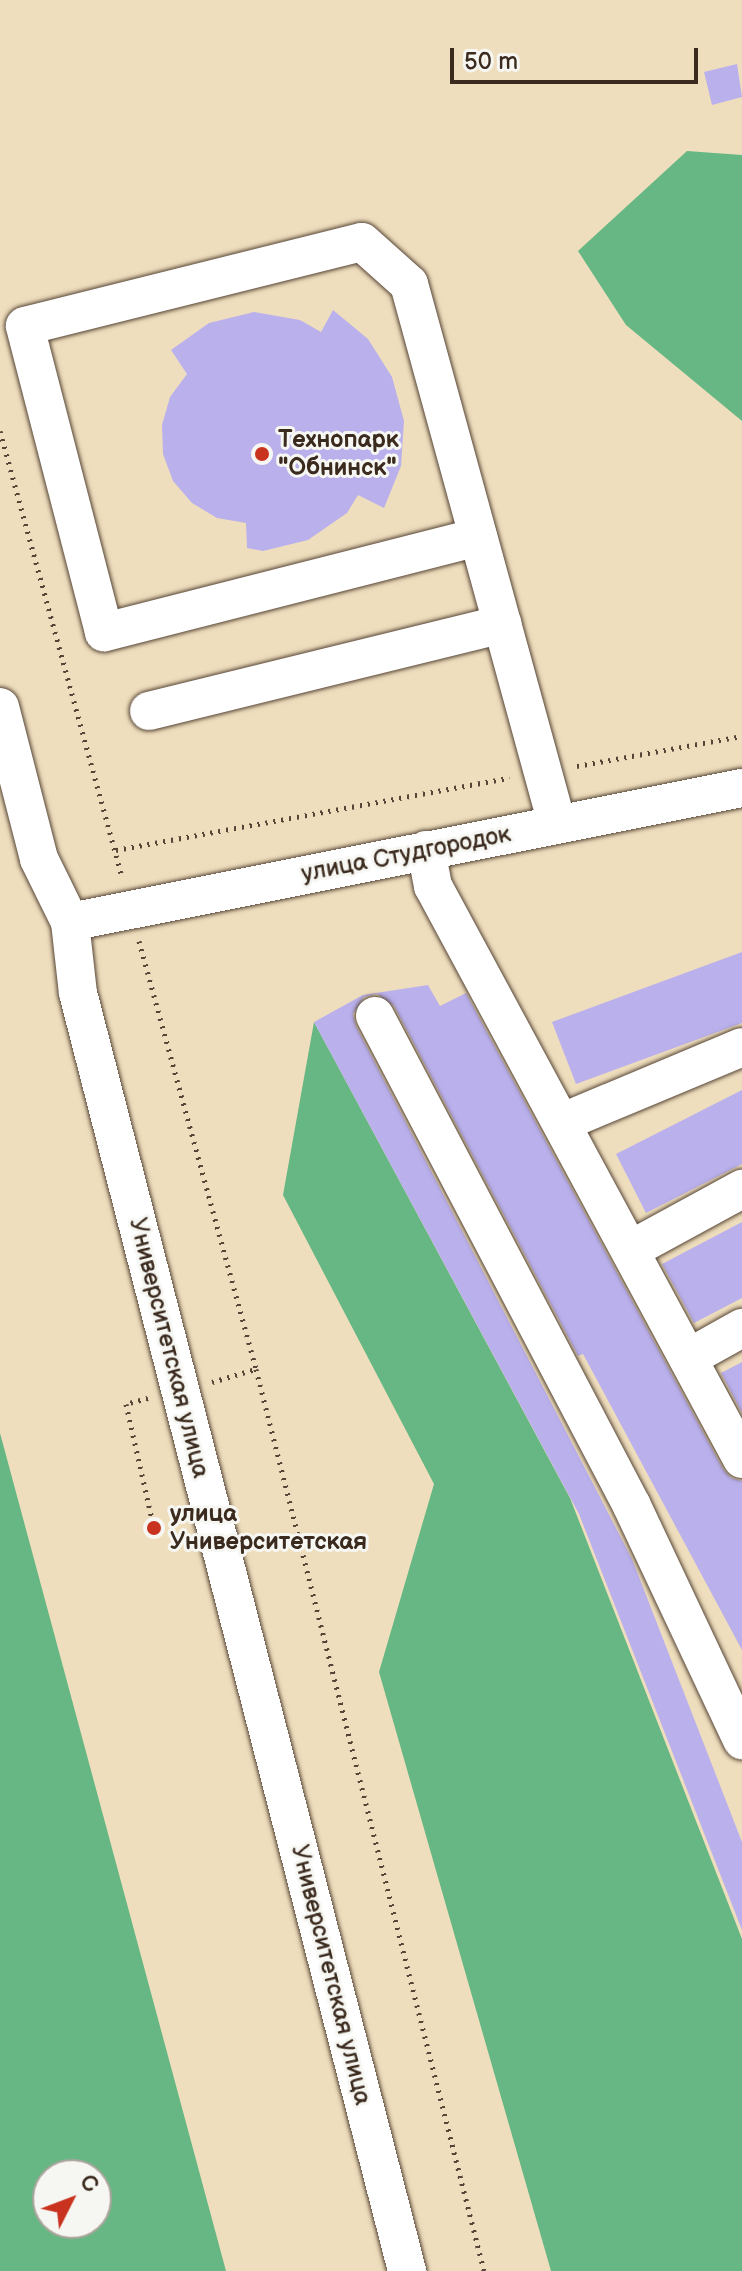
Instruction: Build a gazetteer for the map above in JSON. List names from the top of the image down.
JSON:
{
  "streets": {
    "street": ["улица Студгородок", "Университетская улица"]
  },
  "crossings": [
    ["улица Студгородок", "Университетская улица"]
  ],
  "places": ["Технопарк \"Обнинск\"", "улица Университетская"],
  "scale_bar": "50 m",
  "north": "top right"
}
